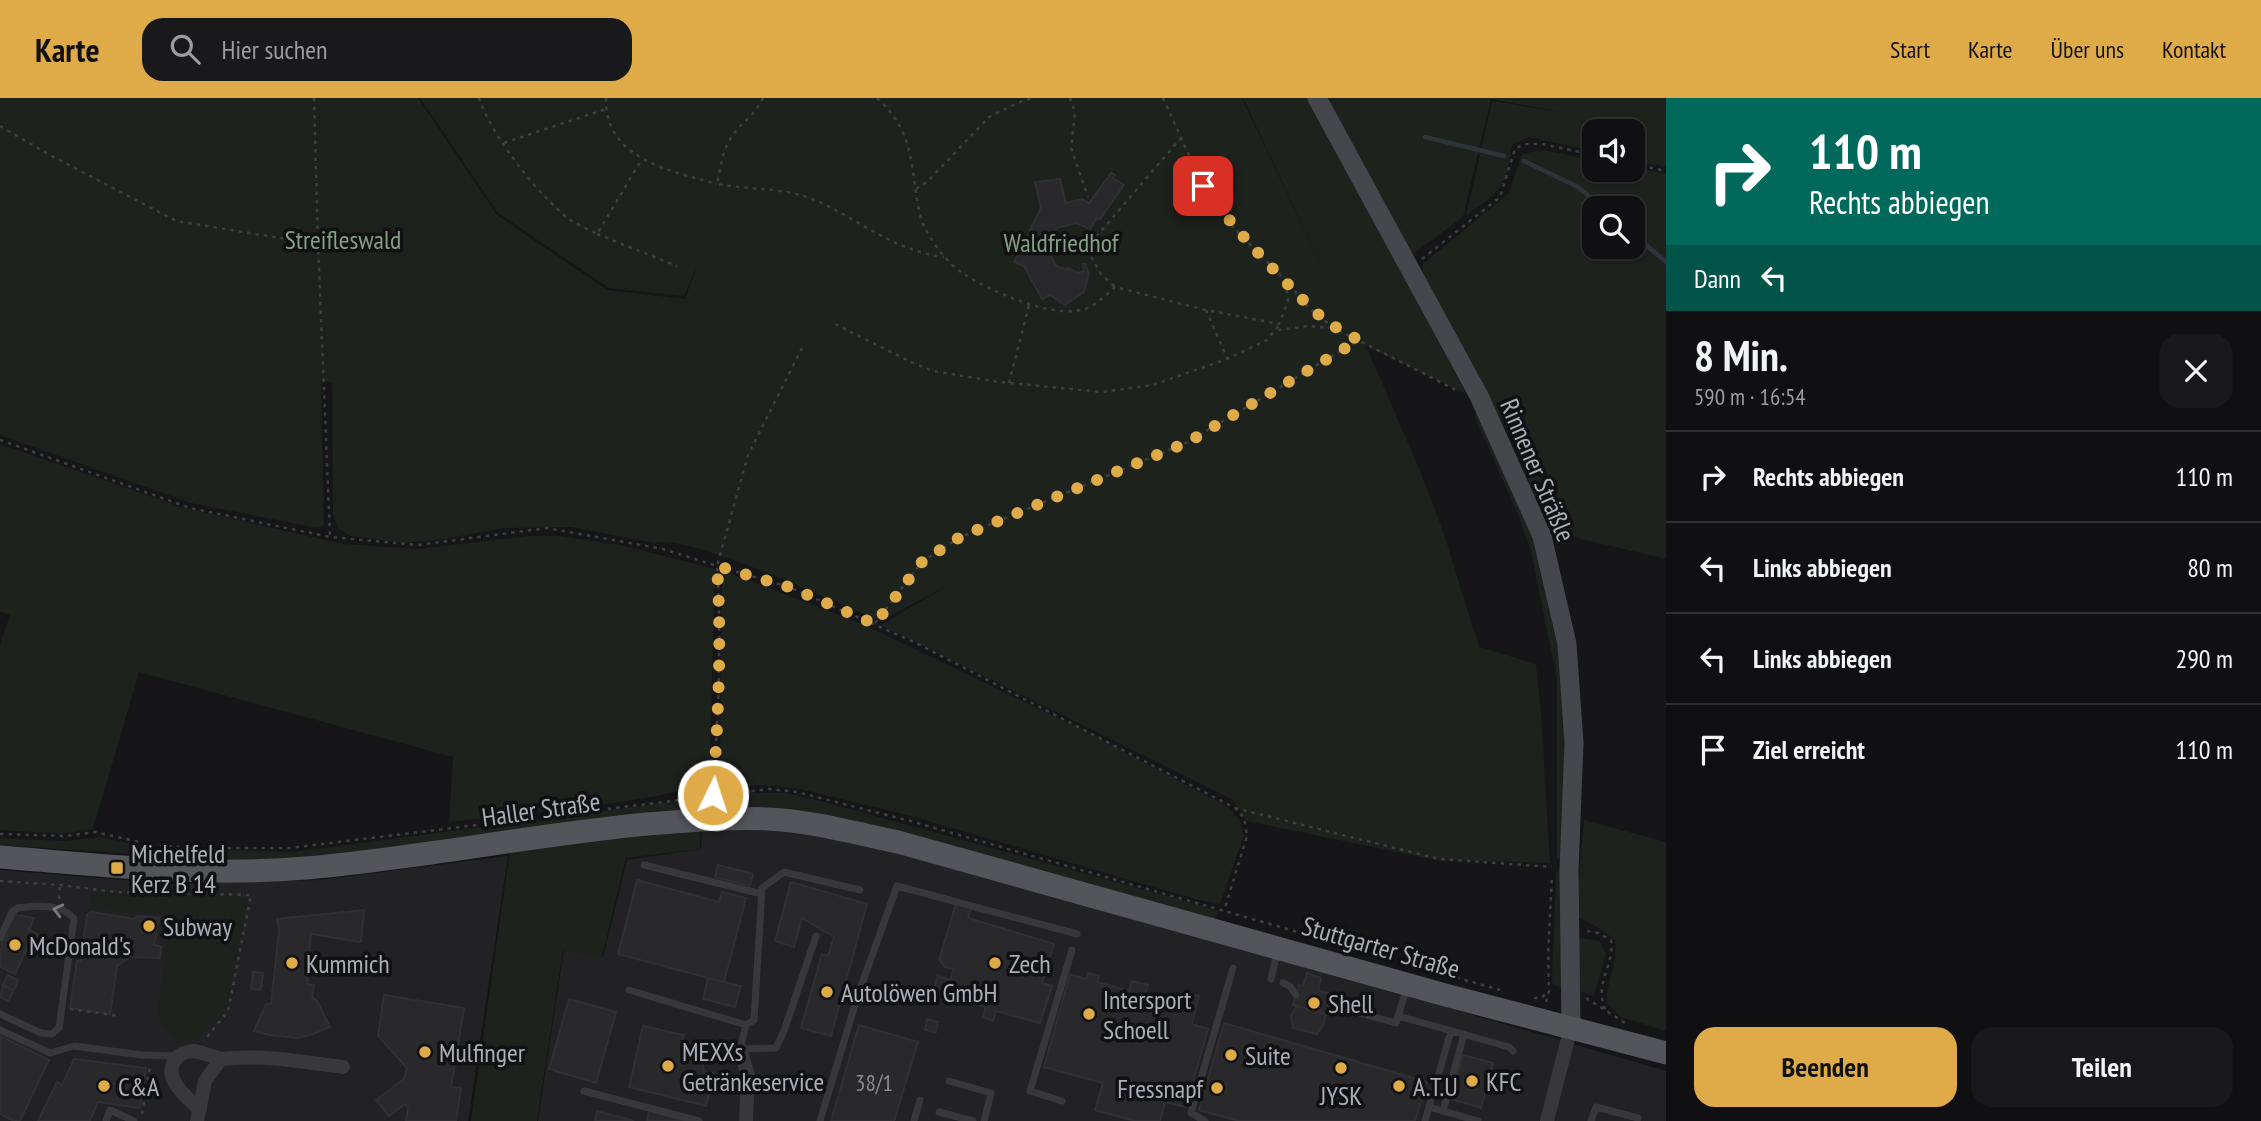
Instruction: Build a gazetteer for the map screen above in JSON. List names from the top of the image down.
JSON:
{
  "streets": {
    "main road": ["Haller Straße", "Stuttgarter Straße"],
    "street": ["Rinnener Sträßle"]
  },
  "crossings": [
    ["Rinnener Sträßle", "Stuttgarter Straße"],
    ["Haller Straße", "Stuttgarter Straße"]
  ],
  "parks": ["Streifleswald", "Waldfriedhof"],
  "places": {
    "transit": ["Michelfeld Kerz B 14"],
    "other": [
      "Subway",
      "McDonald's",
      "Kummich",
      "Zech",
      "Autolöwen GmbH",
      "Shell",
      "Intersport Schoell",
      "Mulfinger",
      "Suite",
      "MEXXs Getränkeservice",
      "JYSK",
      "KFC",
      "C&A",
      "A.T.U",
      "Fressnapf"
    ]
  },
  "house_numbers": ["38/1"],
  "page": {
    "header": "Karte",
    "search": "Hier suchen",
    "nav": [
      "Start",
      "Karte",
      "Über uns",
      "Kontakt"
    ],
    "turn": ["110 m", "Rechts abbiegen"],
    "then": "Dann",
    "heading": ["8 Min.", "590 m · 16:54"],
    "list": [
      {
        "name": "Rechts abbiegen",
        "value": "110 m"
      },
      {
        "name": "Links abbiegen",
        "value": "80 m"
      },
      {
        "name": "Links abbiegen",
        "value": "290 m"
      },
      {
        "name": "Ziel erreicht",
        "value": "110 m"
      }
    ],
    "buttons": ["Beenden", "Teilen"]
  }
}
